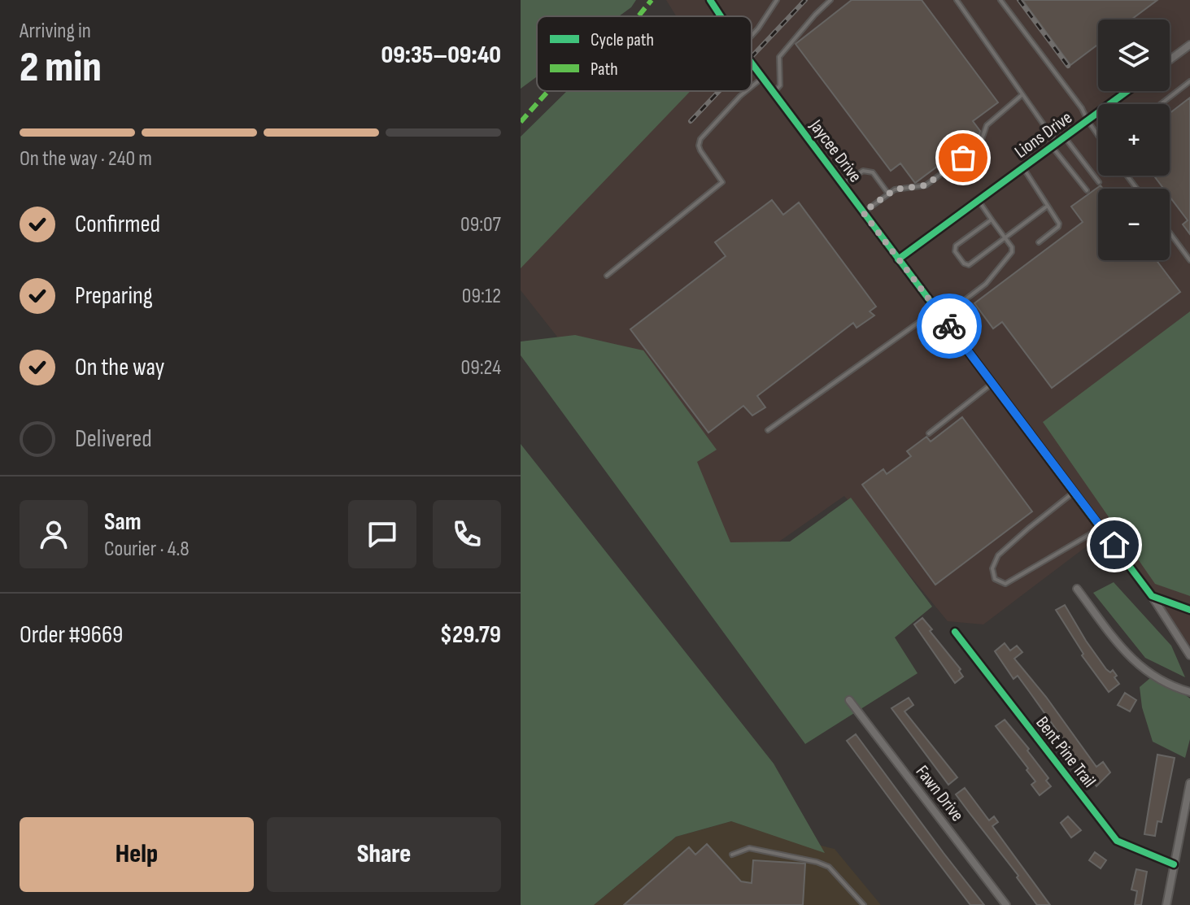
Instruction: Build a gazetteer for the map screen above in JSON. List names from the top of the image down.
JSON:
{
  "streets": {
    "street": [
      "Lions Drive",
      "Jaycee Drive",
      "Bent Pine Trail",
      "Fawn Drive"
    ]
  },
  "crossings": [
    ["Lions Drive", "Jaycee Drive"]
  ],
  "legend": ["Cycle path", "Path"],
  "page": {
    "heading": ["2 min", "Arriving in", "09:35–09:40"],
    "panel": [
      "Sam",
      "Courier · 4.8",
      "Order #9669",
      "$29.79"
    ],
    "map_buttons": ["+", "−"],
    "bar": "On the way · 240 m",
    "list": [
      ["Confirmed", "09:07"],
      ["Preparing", "09:12"],
      ["On the way", "09:24"],
      "Delivered"
    ],
    "buttons": ["Help", "Share"]
  }
}
